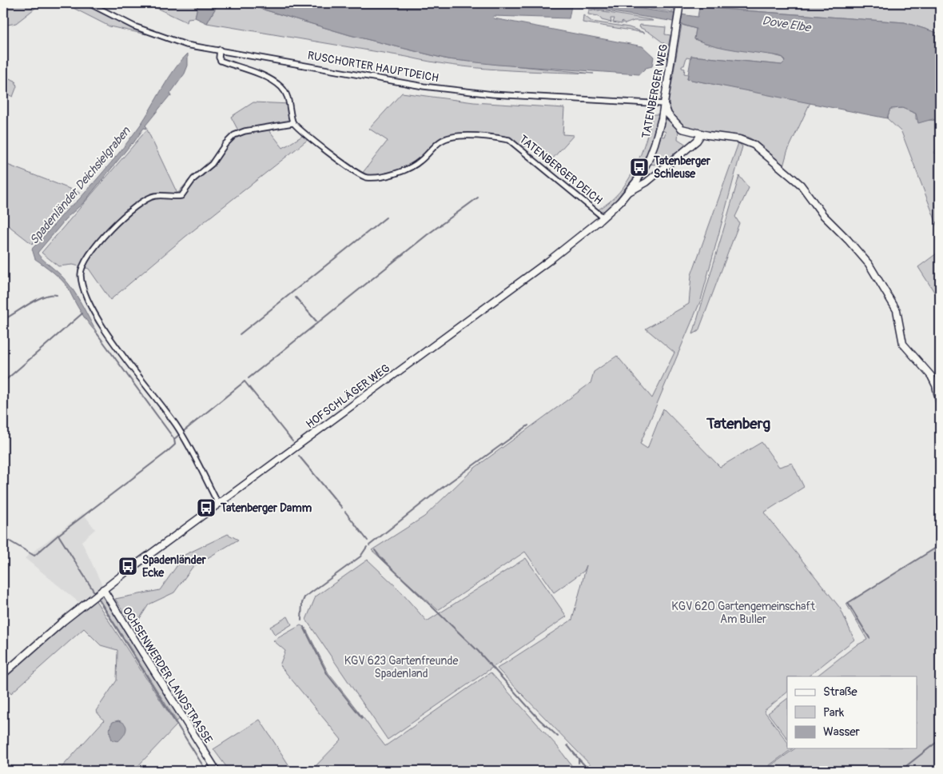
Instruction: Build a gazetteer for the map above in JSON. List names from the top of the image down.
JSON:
{
  "streets": {
    "street": [
      "RUSCHORTER HAUPTDEICH",
      "TATENBERGER WEG",
      "TATENBERGER DEICH",
      "HOFSCHLÄGER WEG",
      "OCHSENWERDER LANDSTRASSE"
    ]
  },
  "crossings": [
    ["RUSCHORTER HAUPTDEICH", "TATENBERGER WEG"],
    ["TATENBERGER WEG", "TATENBERGER DEICH"],
    ["TATENBERGER WEG", "HOFSCHLÄGER WEG"],
    ["TATENBERGER DEICH", "HOFSCHLÄGER WEG"],
    ["HOFSCHLÄGER WEG", "OCHSENWERDER LANDSTRASSE"]
  ],
  "districts": ["Tatenberg"],
  "water": ["Dove Elbe", "Spadenländer Deichsielgraben"],
  "parks": ["KGV 620 Gartengemeinschaft Am Buller", "KGV 623 Gartenfreunde Spadenland"],
  "places": {
    "bus stop": ["Tatenberger Schleuse", "Tatenberger Damm", "Spadenländer Ecke"]
  },
  "legend": ["Straße", "Park", "Wasser"]
}
